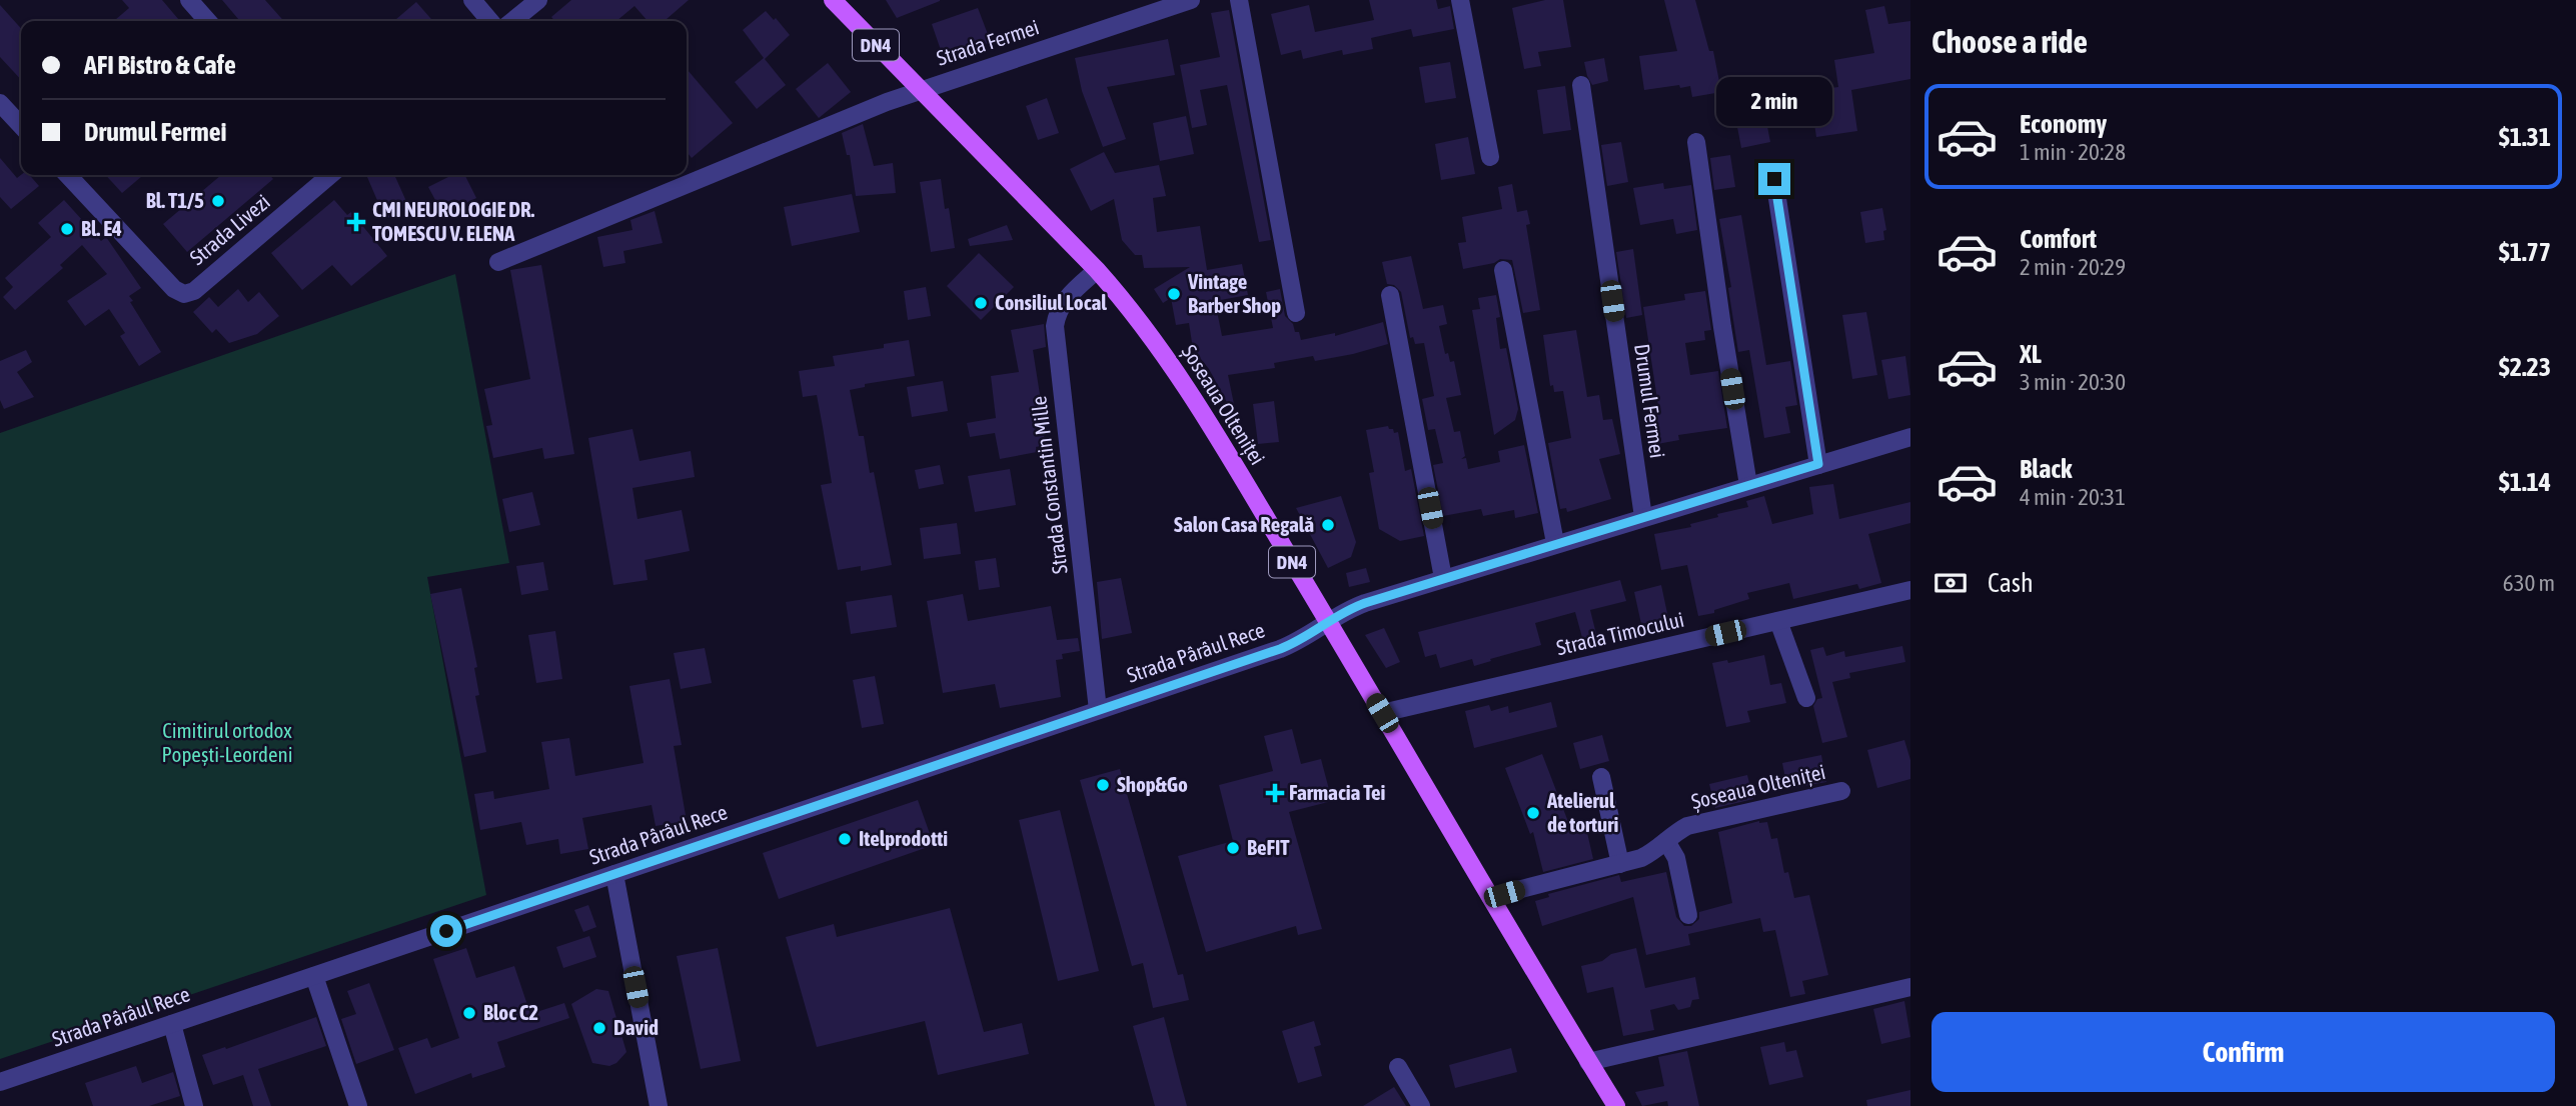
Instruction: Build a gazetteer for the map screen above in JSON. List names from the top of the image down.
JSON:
{
  "streets": {
    "main road": ["DN4", "Șoseaua Olteniței"],
    "street": [
      "Strada Fermei",
      "Strada Livezi",
      "Drumul Fermei",
      "Strada Constantin Mille",
      "Strada Timocului",
      "Strada Pârâul Rece"
    ]
  },
  "crossings": [
    ["Strada Fermei", "Șoseaua Olteniței"],
    ["Șoseaua Olteniței", "Strada Constantin Mille"],
    ["Șoseaua Olteniței", "Strada Timocului"],
    ["Șoseaua Olteniței", "Strada Pârâul Rece"],
    ["Strada Constantin Mille", "Strada Pârâul Rece"]
  ],
  "parks": ["Cimitirul ortodox Popești-Leordeni"],
  "places": {
    "other": [
      "Bl. T1/5",
      "Bl. E4",
      "Vintage Barber Shop",
      "Consiliul Local",
      "Salon Casa Regală",
      "Shop&Go",
      "Atelierul de torturi",
      "Itelprodotti",
      "BeFIT",
      "Bloc C2",
      "David"
    ],
    "health": ["CMI NEUROLOGIE DR. TOMESCU V. ELENA", "Farmacia Tei"]
  },
  "page": {
    "heading": "Choose a ride",
    "banner": ["AFI Bistro & Cafe", "Drumul Fermei"],
    "bubble": "2 min",
    "list": [
      {
        "name": "Economy",
        "note": "1 min · 20:28",
        "value": "$1.31"
      },
      {
        "name": "Comfort",
        "note": "2 min · 20:29",
        "value": "$1.77"
      },
      {
        "name": "XL",
        "note": "3 min · 20:30",
        "value": "$2.23"
      },
      {
        "name": "Black",
        "note": "4 min · 20:31",
        "value": "$1.14"
      }
    ],
    "pay": ["Cash", "630 m"],
    "buttons": "Confirm"
  }
}
